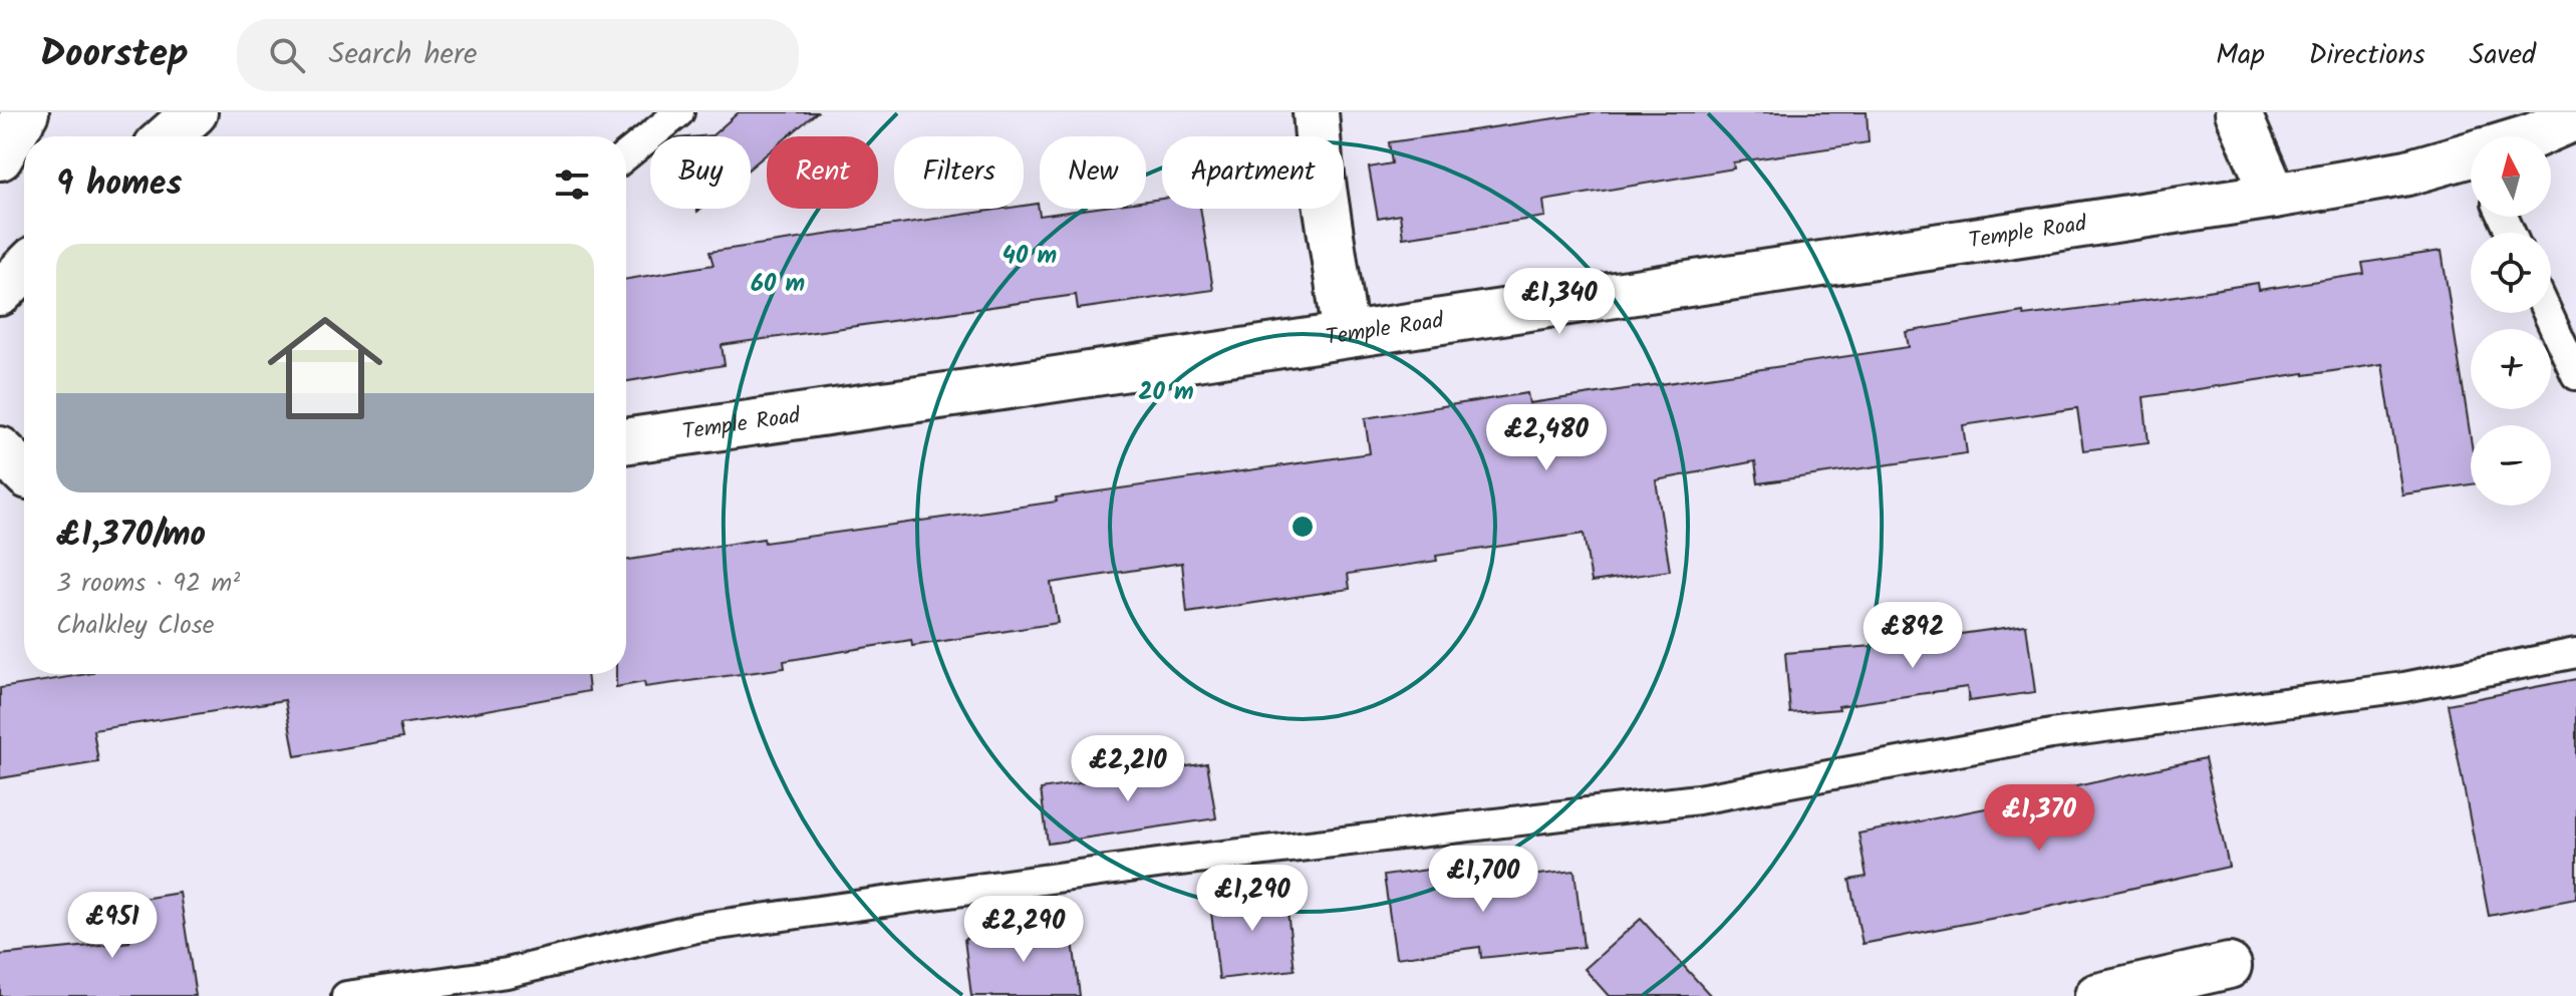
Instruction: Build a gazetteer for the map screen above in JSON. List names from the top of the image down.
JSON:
{
  "streets": {
    "main road": ["Temple Road"]
  },
  "north": "top",
  "page": {
    "header": "Doorstep",
    "search": "Search here",
    "nav": ["Map", "Directions", "Saved"],
    "map_buttons": ["+", "−"],
    "chip": [
      "Buy",
      "Rent",
      "Filters",
      "New",
      "Apartment"
    ],
    "heading": "9 homes",
    "list": [
      {
        "name": "£1,370/mo",
        "note": "3 rooms · 92 m² · Chalkley Close"
      }
    ],
    "price": [
      "£1,340",
      "£2,480",
      "£892",
      "£2,210",
      "£1,370",
      "£1,700",
      "£1,290",
      "£951",
      "£2,290"
    ]
  },
  "rings": ["40 m", "60 m", "20 m"]
}
